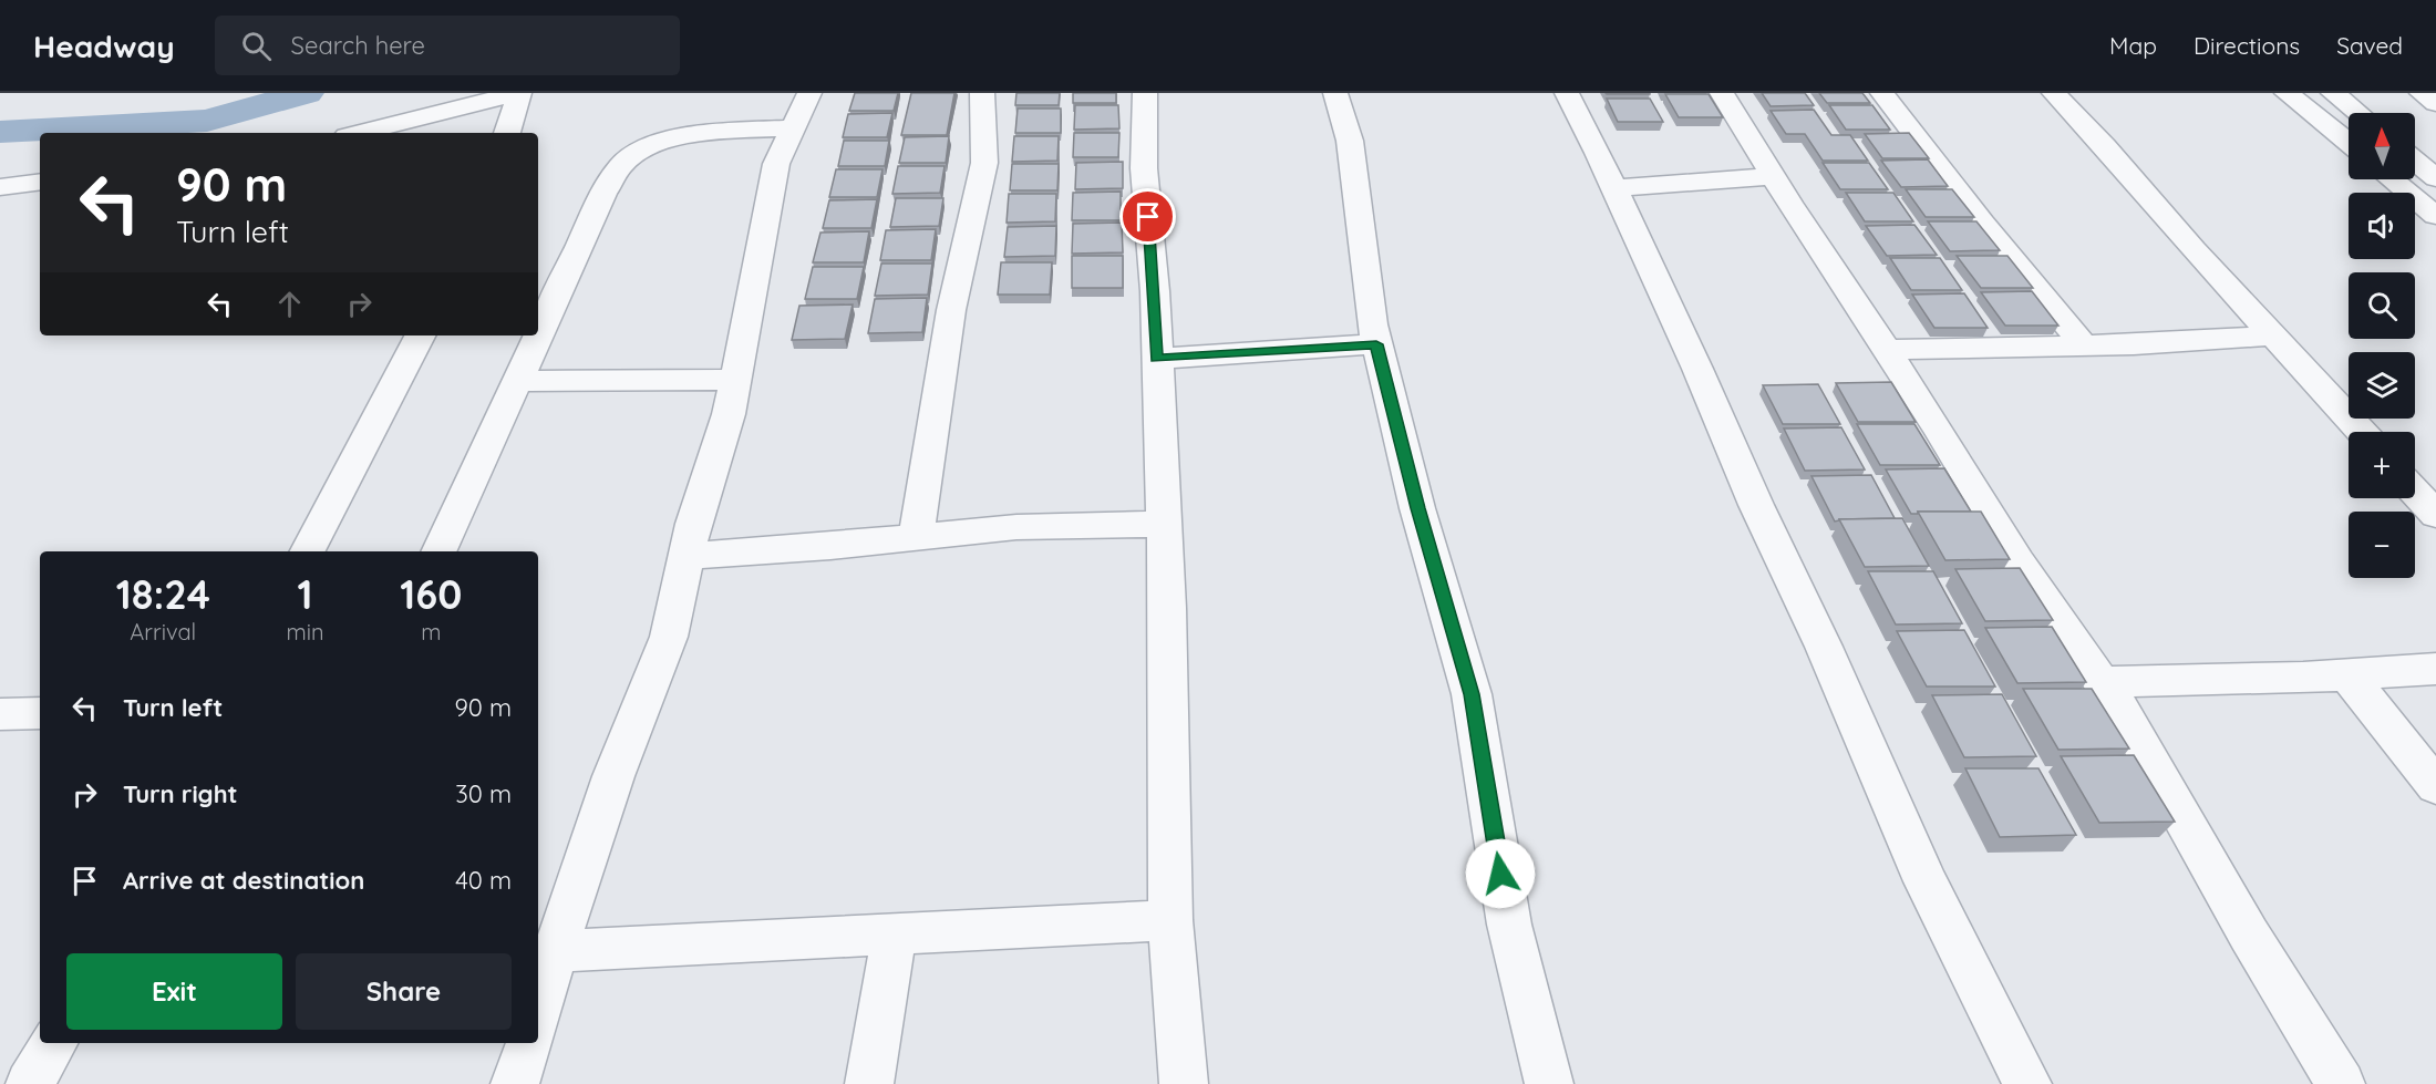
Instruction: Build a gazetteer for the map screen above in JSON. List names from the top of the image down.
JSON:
{
  "north": "top",
  "page": {
    "header": "Headway",
    "search": "Search here",
    "nav": ["Map", "Directions", "Saved"],
    "map_buttons": ["+", "−"],
    "turn": ["90 m", "Turn left"],
    "eta": [
      "18:24",
      "Arrival",
      "1",
      "min",
      "160",
      "m"
    ],
    "list": [
      {
        "name": "Turn left",
        "value": "90 m"
      },
      {
        "name": "Turn right",
        "value": "30 m"
      },
      {
        "name": "Arrive at destination",
        "value": "40 m"
      }
    ],
    "buttons": ["Exit", "Share"]
  }
}
